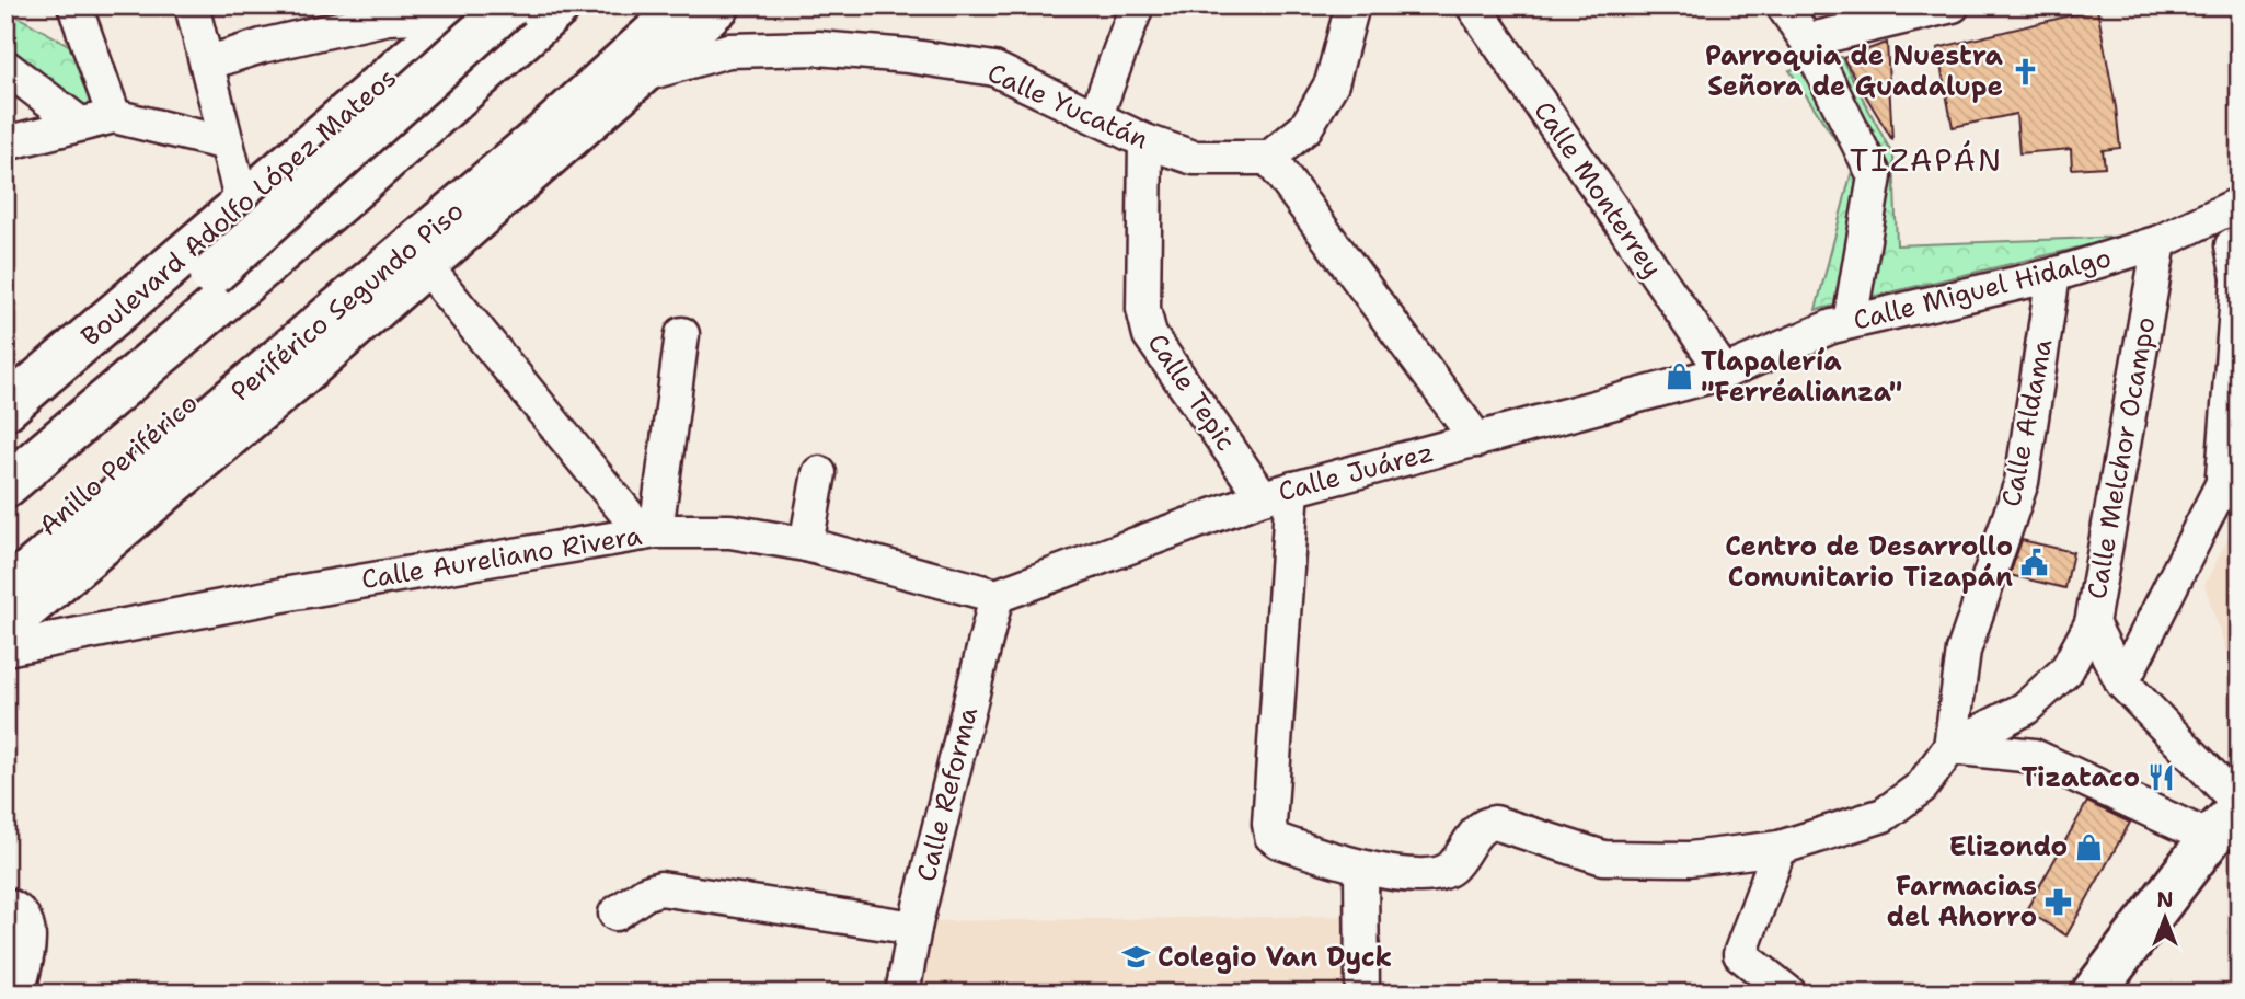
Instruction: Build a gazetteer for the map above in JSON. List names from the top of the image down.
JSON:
{
  "streets": {
    "main road": ["Boulevard Adolfo López Mateos", "Periférico Segundo Piso", "Anillo Periférico"],
    "street": [
      "Calle Yucatán",
      "Calle Monterrey",
      "Calle Miguel Hidalgo",
      "Calle Tepic",
      "Calle Aldama",
      "Calle Melchor Ocampo",
      "Calle Juárez",
      "Calle Aureliano Rivera",
      "Calle Reforma"
    ]
  },
  "crossings": [
    ["Calle Yucatán", "Calle Tepic"],
    ["Calle Monterrey", "Calle Miguel Hidalgo"],
    ["Calle Monterrey", "Calle Juárez"],
    ["Calle Miguel Hidalgo", "Calle Aldama"],
    ["Calle Miguel Hidalgo", "Calle Melchor Ocampo"],
    ["Calle Miguel Hidalgo", "Calle Juárez"],
    ["Calle Tepic", "Calle Juárez"],
    ["Calle Juárez", "Calle Aureliano Rivera"],
    ["Calle Juárez", "Calle Reforma"],
    ["Calle Aureliano Rivera", "Calle Reforma"]
  ],
  "districts": ["TIZAPÁN"],
  "places": {
    "church": ["Parroquia de Nuestra Señora de Guadalupe"],
    "shop": ["Tlapalería \"Ferréalianza\"", "Elizondo"],
    "public building": ["Centro de Desarrollo Comunitario Tizapán"],
    "restaurant": ["Tizataco"],
    "pharmacy": ["Farmacias del Ahorro"],
    "school or university": ["Colegio Van Dyck"]
  },
  "north": "top"
}
